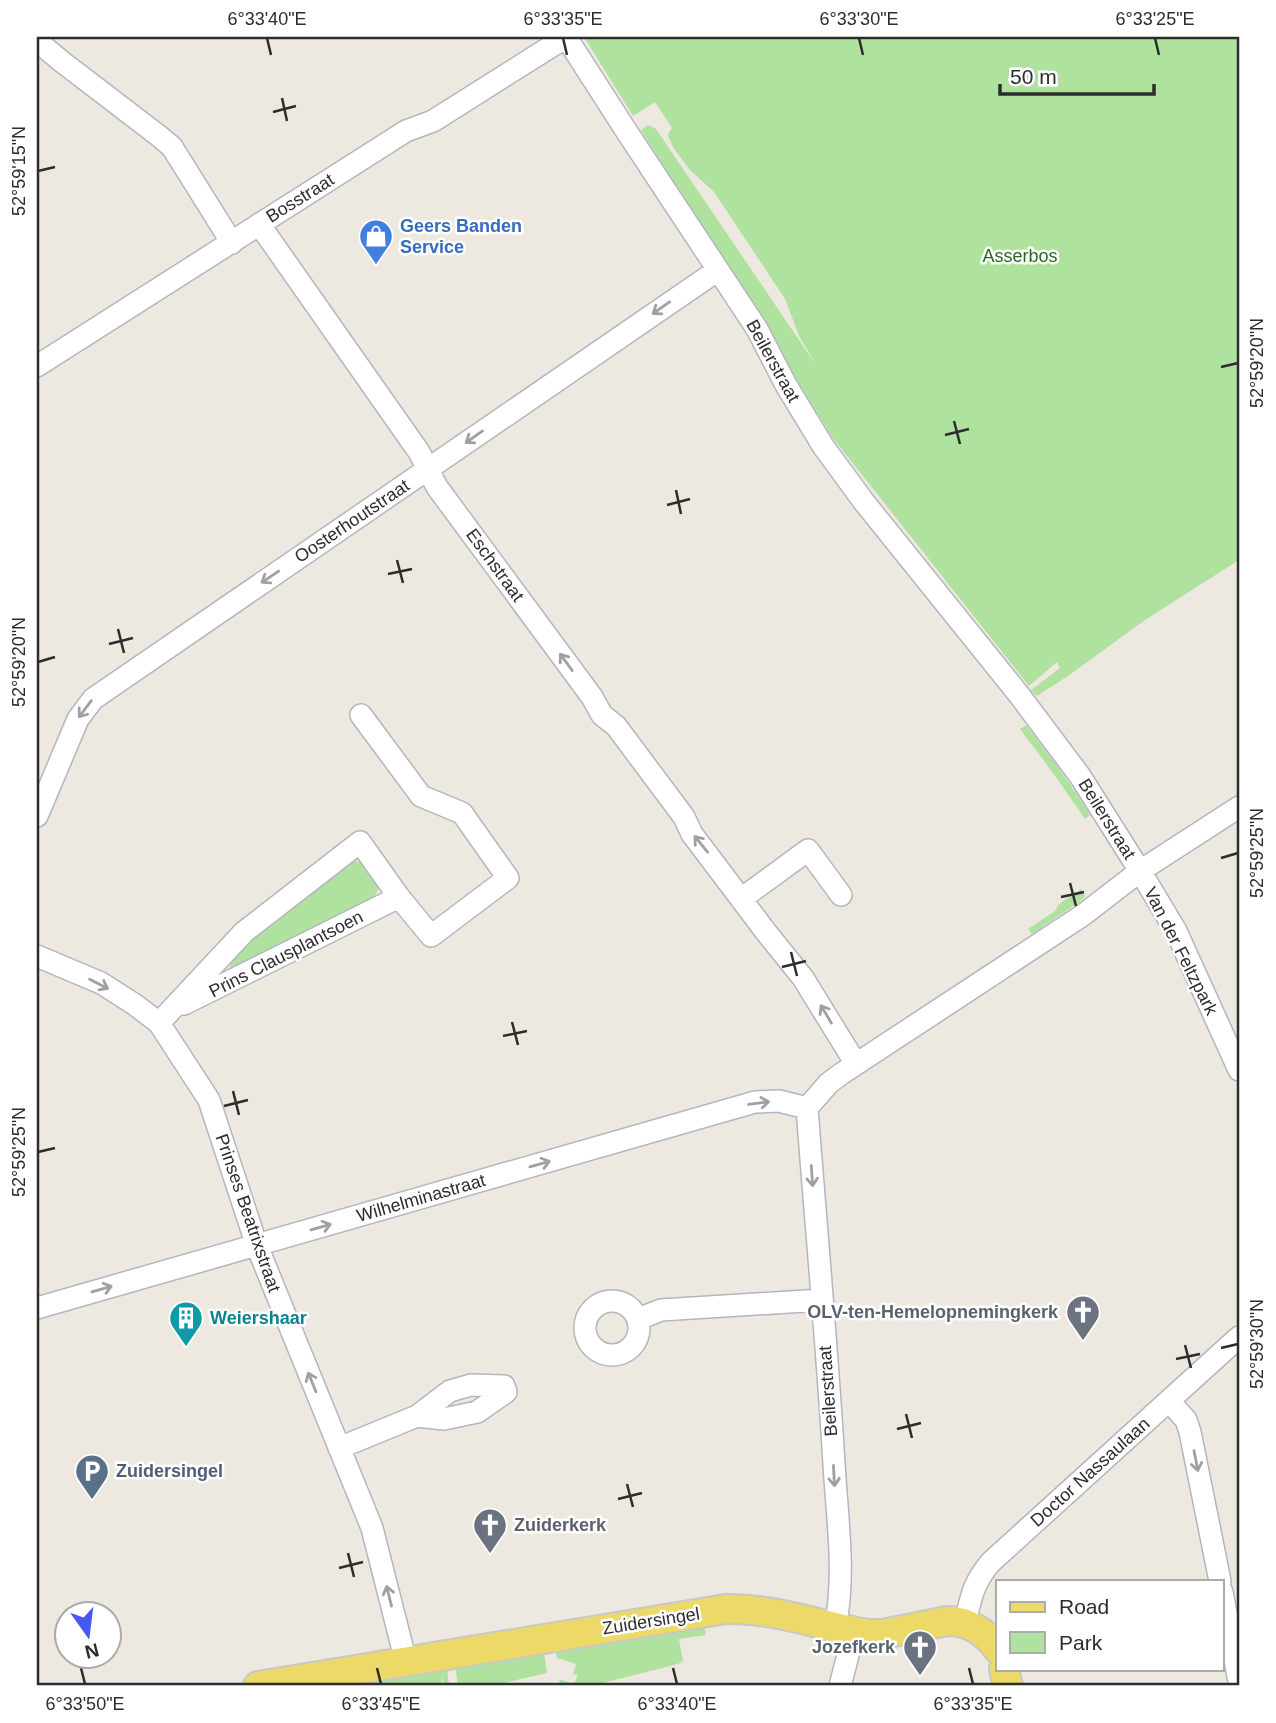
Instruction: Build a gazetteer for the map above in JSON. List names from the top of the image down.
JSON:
{
  "streets": {
    "main road": ["Zuidersingel"],
    "street": [
      "Bosstraat",
      "Beilerstraat",
      "Oosterhoutstraat",
      "Eschstraat",
      "Van der Feltzpark",
      "Prins Clausplantsoen",
      "Wilhelminastraat",
      "Prinses Beatrixstraat",
      "Doctor Nassaulaan"
    ]
  },
  "crossings": [
    ["Bosstraat", "Beilerstraat"],
    ["Bosstraat", "Eschstraat"],
    ["Beilerstraat", "Oosterhoutstraat"],
    ["Beilerstraat", "Eschstraat"],
    ["Beilerstraat", "Van der Feltzpark"],
    ["Beilerstraat", "Wilhelminastraat"],
    ["Beilerstraat", "Zuidersingel"],
    ["Oosterhoutstraat", "Eschstraat"],
    ["Prins Clausplantsoen", "Prinses Beatrixstraat"],
    ["Wilhelminastraat", "Prinses Beatrixstraat"],
    ["Prinses Beatrixstraat", "Zuidersingel"],
    ["Doctor Nassaulaan", "Zuidersingel"]
  ],
  "one_way": ["Oosterhoutstraat", "Eschstraat", "Wilhelminastraat"],
  "parks": ["Asserbos"],
  "places": {
    "shop": ["Geers Banden Service"],
    "church": ["OLV-ten-Hemelopnemingkerk", "Zuiderkerk", "Jozefkerk"],
    "building": ["Weiershaar"],
    "parking": ["Zuidersingel"]
  },
  "legend": ["Road", "Park"],
  "scale_bar": "50 m",
  "north": "bottom",
  "coordinates": [
    "6°33'40\"E",
    "6°33'35\"E",
    "6°33'30\"E",
    "6°33'25\"E",
    "52°59'15\"N",
    "52°59'20\"N",
    "52°59'25\"N",
    "52°59'30\"N",
    "6°33'50\"E",
    "6°33'45\"E"
  ]
}
